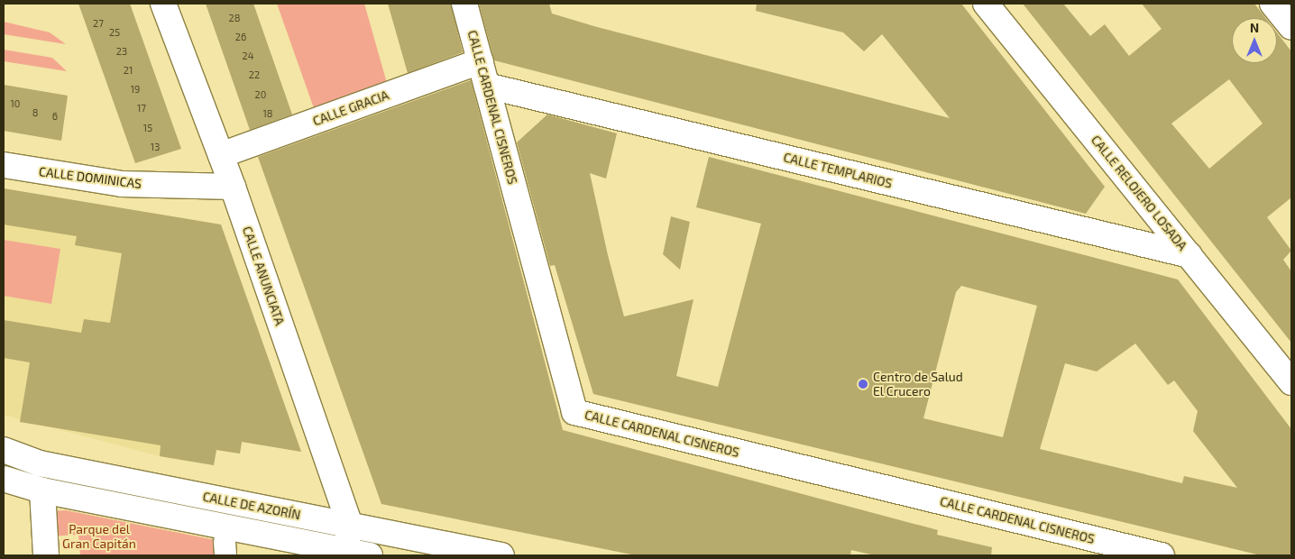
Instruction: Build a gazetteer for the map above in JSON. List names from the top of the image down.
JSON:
{
  "streets": {
    "street": [
      "CALLE CARDENAL CISNEROS",
      "CALLE GRACIA",
      "CALLE TEMPLARIOS",
      "CALLE DOMINICAS",
      "CALLE RELOJERO LOSADA",
      "CALLE ANUNCIATA",
      "CALLE DE AZORÍN"
    ]
  },
  "crossings": [
    ["CALLE CARDENAL CISNEROS", "CALLE GRACIA"],
    ["CALLE CARDENAL CISNEROS", "CALLE TEMPLARIOS"],
    ["CALLE GRACIA", "CALLE ANUNCIATA"],
    ["CALLE TEMPLARIOS", "CALLE RELOJERO LOSADA"],
    ["CALLE DOMINICAS", "CALLE ANUNCIATA"],
    ["CALLE ANUNCIATA", "CALLE DE AZORÍN"]
  ],
  "parks": ["Parque del Gran Capitán"],
  "places": ["Centro de Salud El Crucero"],
  "house_numbers": [
    "28",
    "27",
    "25",
    "26",
    "23",
    "24",
    "21",
    "22",
    "19",
    "20",
    "10",
    "17",
    "8",
    "18",
    "6",
    "15",
    "13"
  ],
  "north": "top"
}
